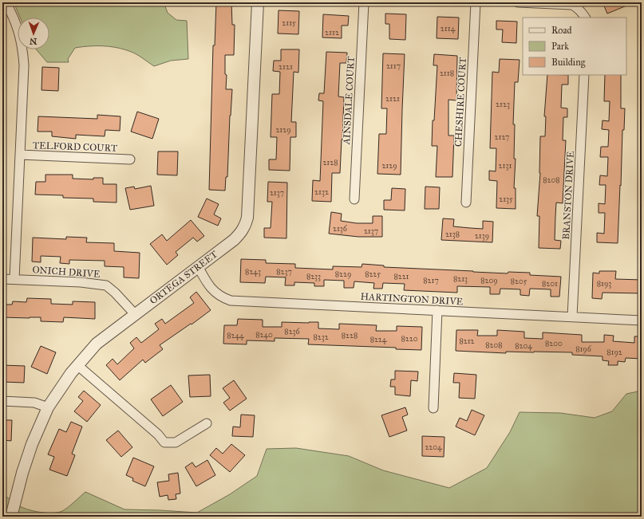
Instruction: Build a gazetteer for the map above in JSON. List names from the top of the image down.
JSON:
{
  "streets": {
    "street": [
      "AINSDALE COURT",
      "CHESHIRE COURT",
      "TELFORD COURT",
      "BRANSTON DRIVE",
      "ONICH DRIVE",
      "ORTEGA STREET",
      "HARTINGTON DRIVE"
    ]
  },
  "crossings": [
    ["BRANSTON DRIVE", "HARTINGTON DRIVE"],
    ["ONICH DRIVE", "ORTEGA STREET"],
    ["ORTEGA STREET", "HARTINGTON DRIVE"]
  ],
  "house_numbers": [
    "2115",
    "2114",
    "2112",
    "2117",
    "2121",
    "2118",
    "2121",
    "2123",
    "2129",
    "2127",
    "2128",
    "2129",
    "2131",
    "8208",
    "2132",
    "2137",
    "2135",
    "2136",
    "2137",
    "2138",
    "2139",
    "8243",
    "8237",
    "8229",
    "8225",
    "8233",
    "8221",
    "8213",
    "8217",
    "8209",
    "8205",
    "8201",
    "8193",
    "8236",
    "8240",
    "8244",
    "8228",
    "8232",
    "8220",
    "8224",
    "8212",
    "8200",
    "8208",
    "8204",
    "8196",
    "8192",
    "2204"
  ],
  "legend": ["Road", "Park", "Building"],
  "north": "bottom"
}
